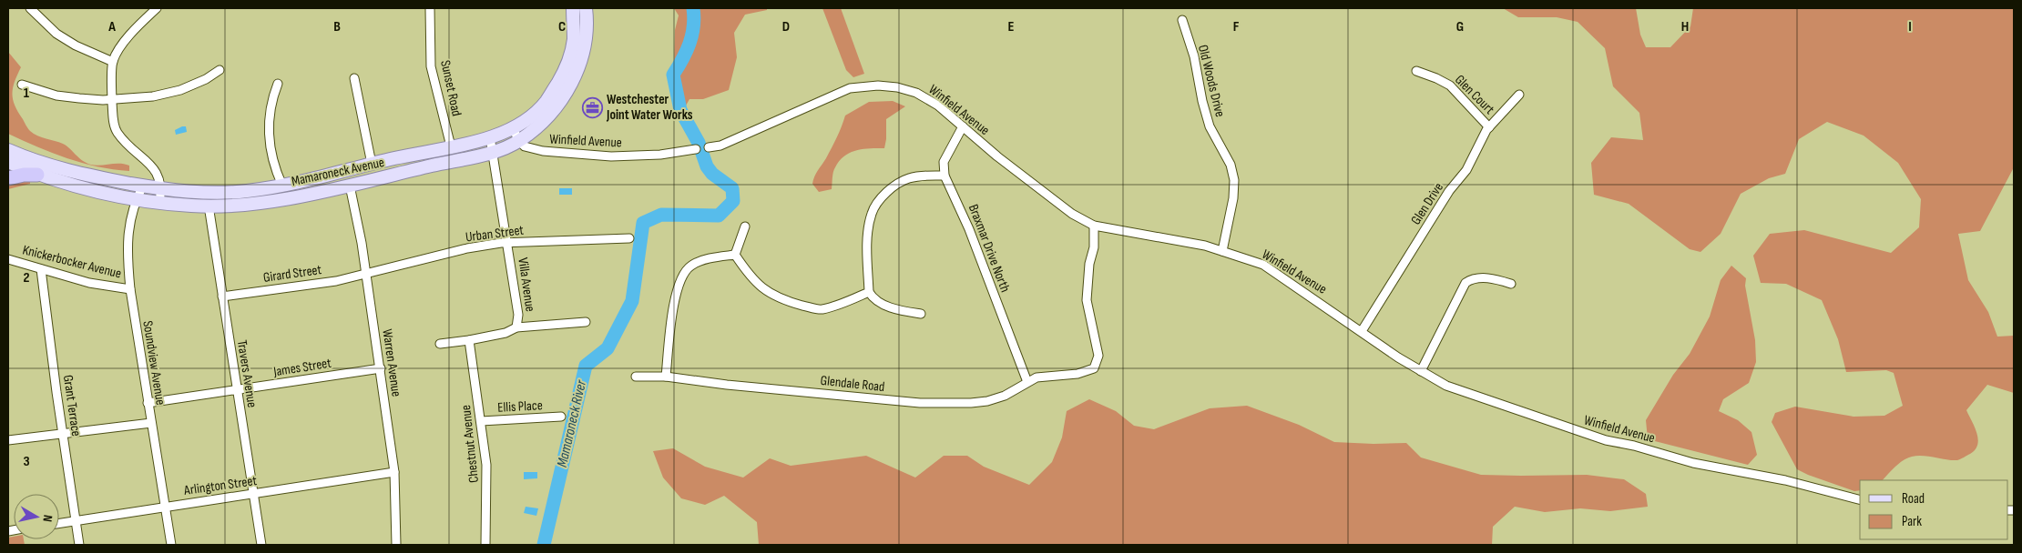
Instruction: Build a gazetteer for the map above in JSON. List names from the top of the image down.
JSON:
{
  "streets": {
    "main road": ["Mamaroneck Avenue"],
    "street": [
      "Old Woods Drive",
      "Sunset Road",
      "Glen Court",
      "Winfield Avenue",
      "Glen Drive",
      "Urban Street",
      "Braxmar Drive North",
      "Knickerbocker Avenue",
      "Girard Street",
      "Villa Avenue",
      "Soundview Avenue",
      "Warren Avenue",
      "James Street",
      "Travers Avenue",
      "Glendale Road",
      "Grant Terrace",
      "Ellis Place",
      "Chestnut Avenue",
      "Arlington Street"
    ]
  },
  "crossings": [
    ["Old Woods Drive", "Winfield Avenue"],
    ["Sunset Road", "Mamaroneck Avenue"],
    ["Glen Court", "Glen Drive"],
    ["Winfield Avenue", "Mamaroneck Avenue"],
    ["Winfield Avenue", "Glen Drive"],
    ["Winfield Avenue", "Glendale Road"],
    ["Mamaroneck Avenue", "Villa Avenue"],
    ["Mamaroneck Avenue", "Soundview Avenue"],
    ["Mamaroneck Avenue", "Warren Avenue"],
    ["Mamaroneck Avenue", "Travers Avenue"],
    ["Urban Street", "Girard Street"],
    ["Urban Street", "Villa Avenue"],
    ["Urban Street", "Warren Avenue"],
    ["Braxmar Drive North", "Glendale Road"],
    ["Knickerbocker Avenue", "Soundview Avenue"],
    ["Knickerbocker Avenue", "Grant Terrace"],
    ["Girard Street", "Warren Avenue"],
    ["Girard Street", "Travers Avenue"],
    ["Soundview Avenue", "James Street"],
    ["Soundview Avenue", "Arlington Street"],
    ["Warren Avenue", "James Street"],
    ["Warren Avenue", "Arlington Street"],
    ["James Street", "Travers Avenue"],
    ["Travers Avenue", "Arlington Street"],
    ["Grant Terrace", "Arlington Street"],
    ["Ellis Place", "Chestnut Avenue"]
  ],
  "water": ["Mamaroneck River"],
  "places": {
    "office": ["Westchester Joint Water Works"]
  },
  "legend": ["Road", "Park"],
  "north": "right",
  "grid": {
    "columns": [
      "A",
      "B",
      "C",
      "D",
      "E",
      "F",
      "G",
      "H",
      "I"
    ],
    "rows": ["1", "2", "3"]
  }
}
